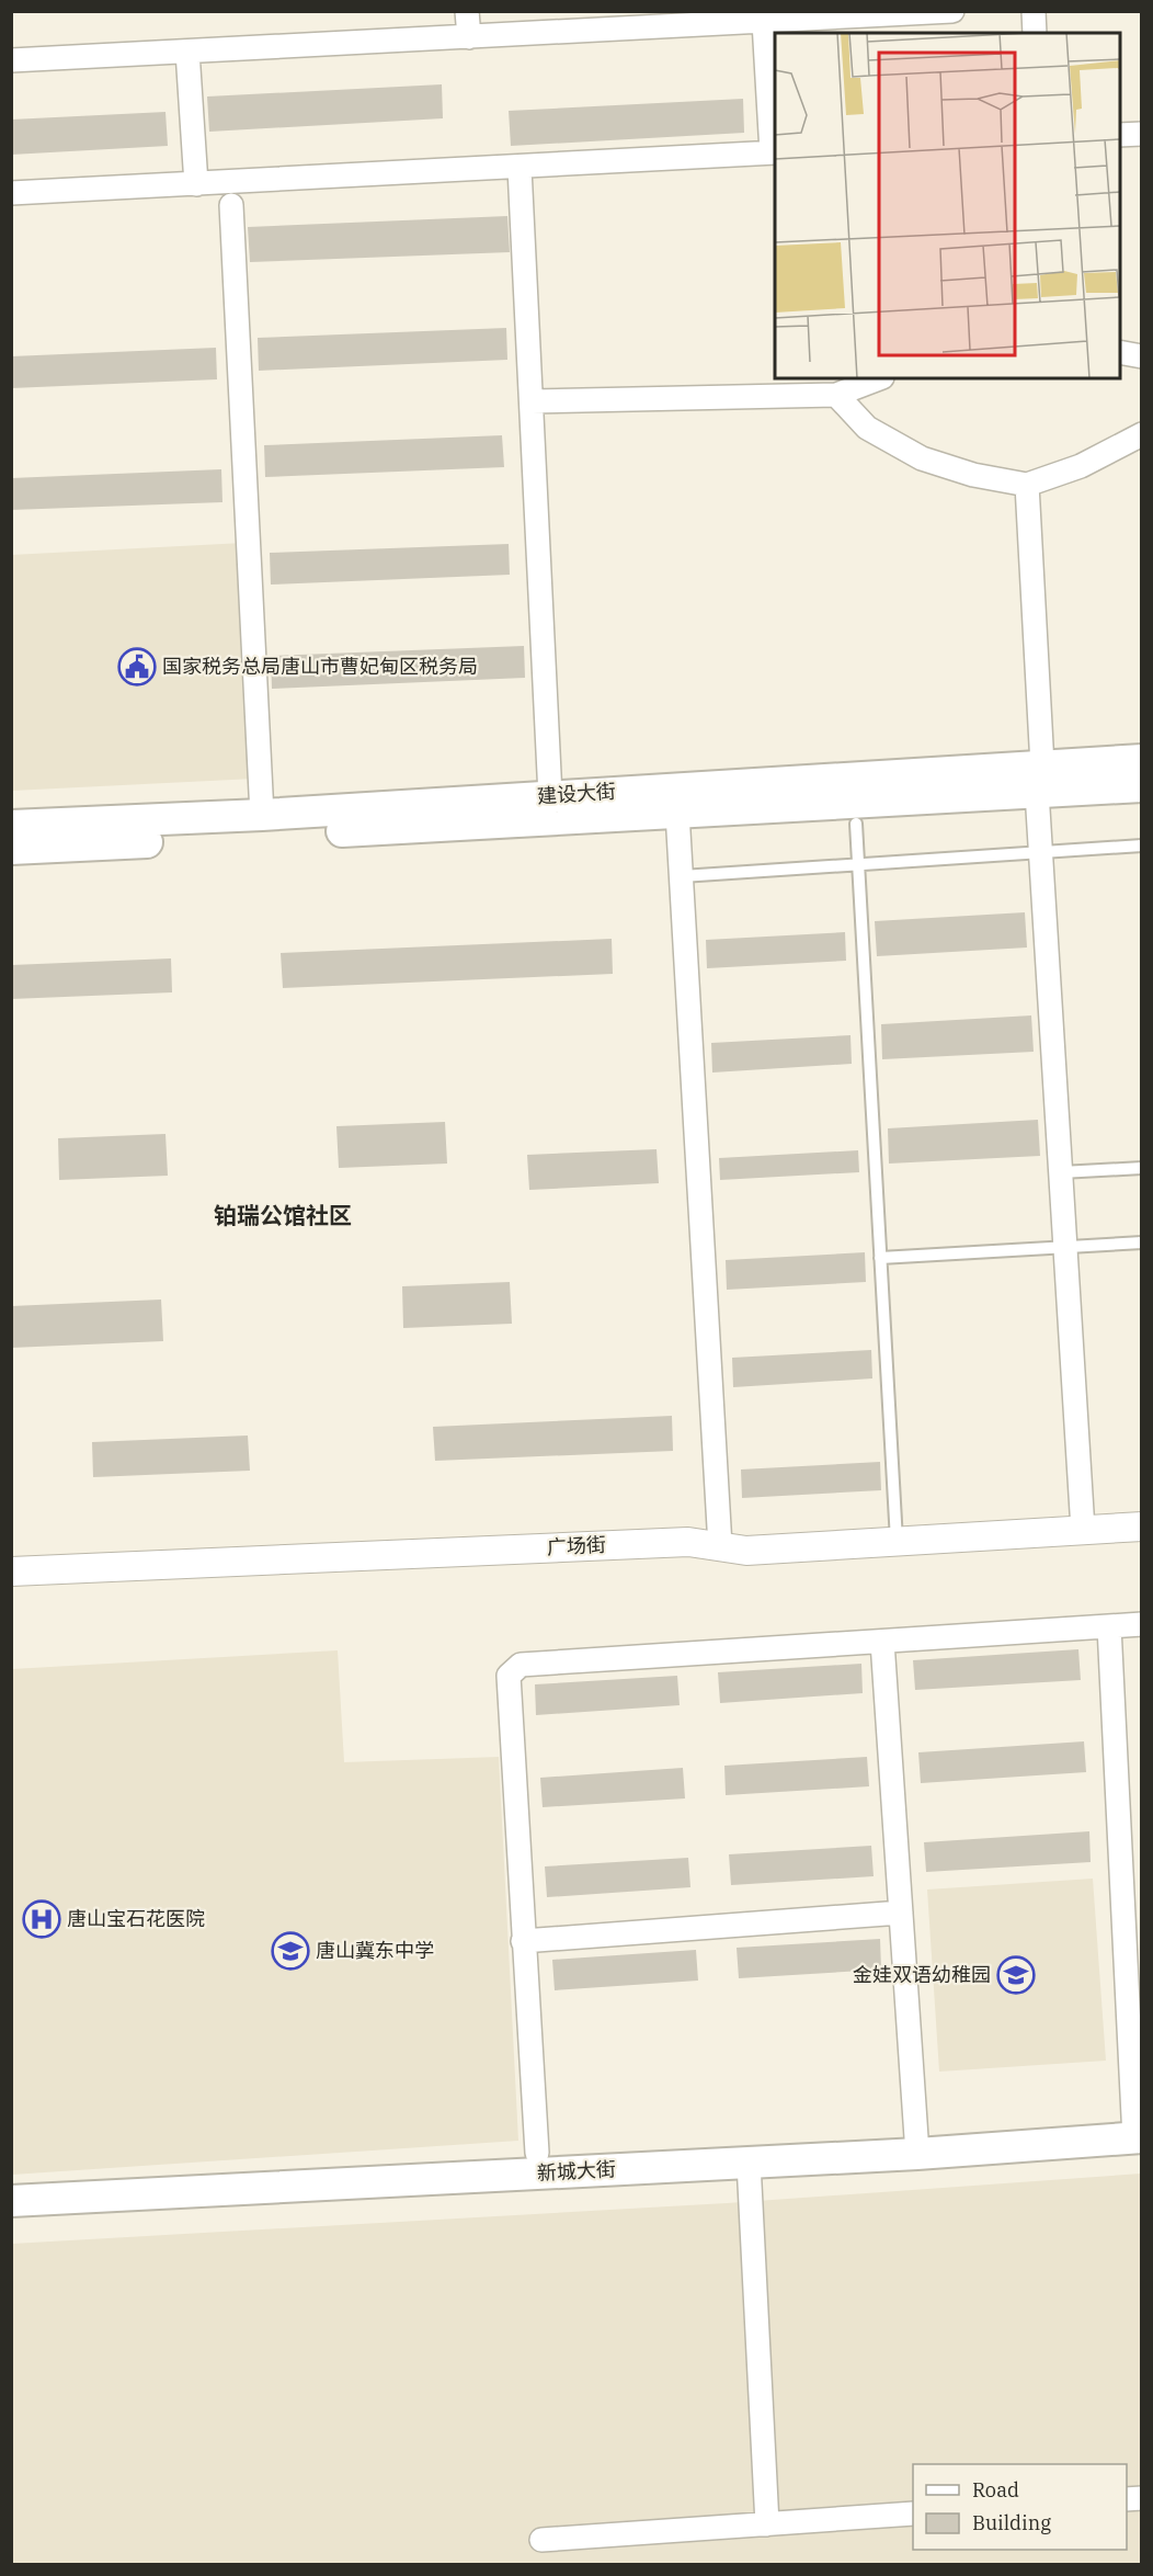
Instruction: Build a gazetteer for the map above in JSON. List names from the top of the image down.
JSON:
{
  "streets": {
    "main road": ["建设大街", "新城大街"],
    "street": ["广场街"]
  },
  "districts": ["铂瑞公馆社区"],
  "places": {
    "public building": ["国家税务总局唐山市曹妃甸区税务局"],
    "hospital": ["唐山宝石花医院"],
    "school or university": ["唐山冀东中学", "金娃双语幼稚园"]
  },
  "legend": ["Road", "Building"]
}
